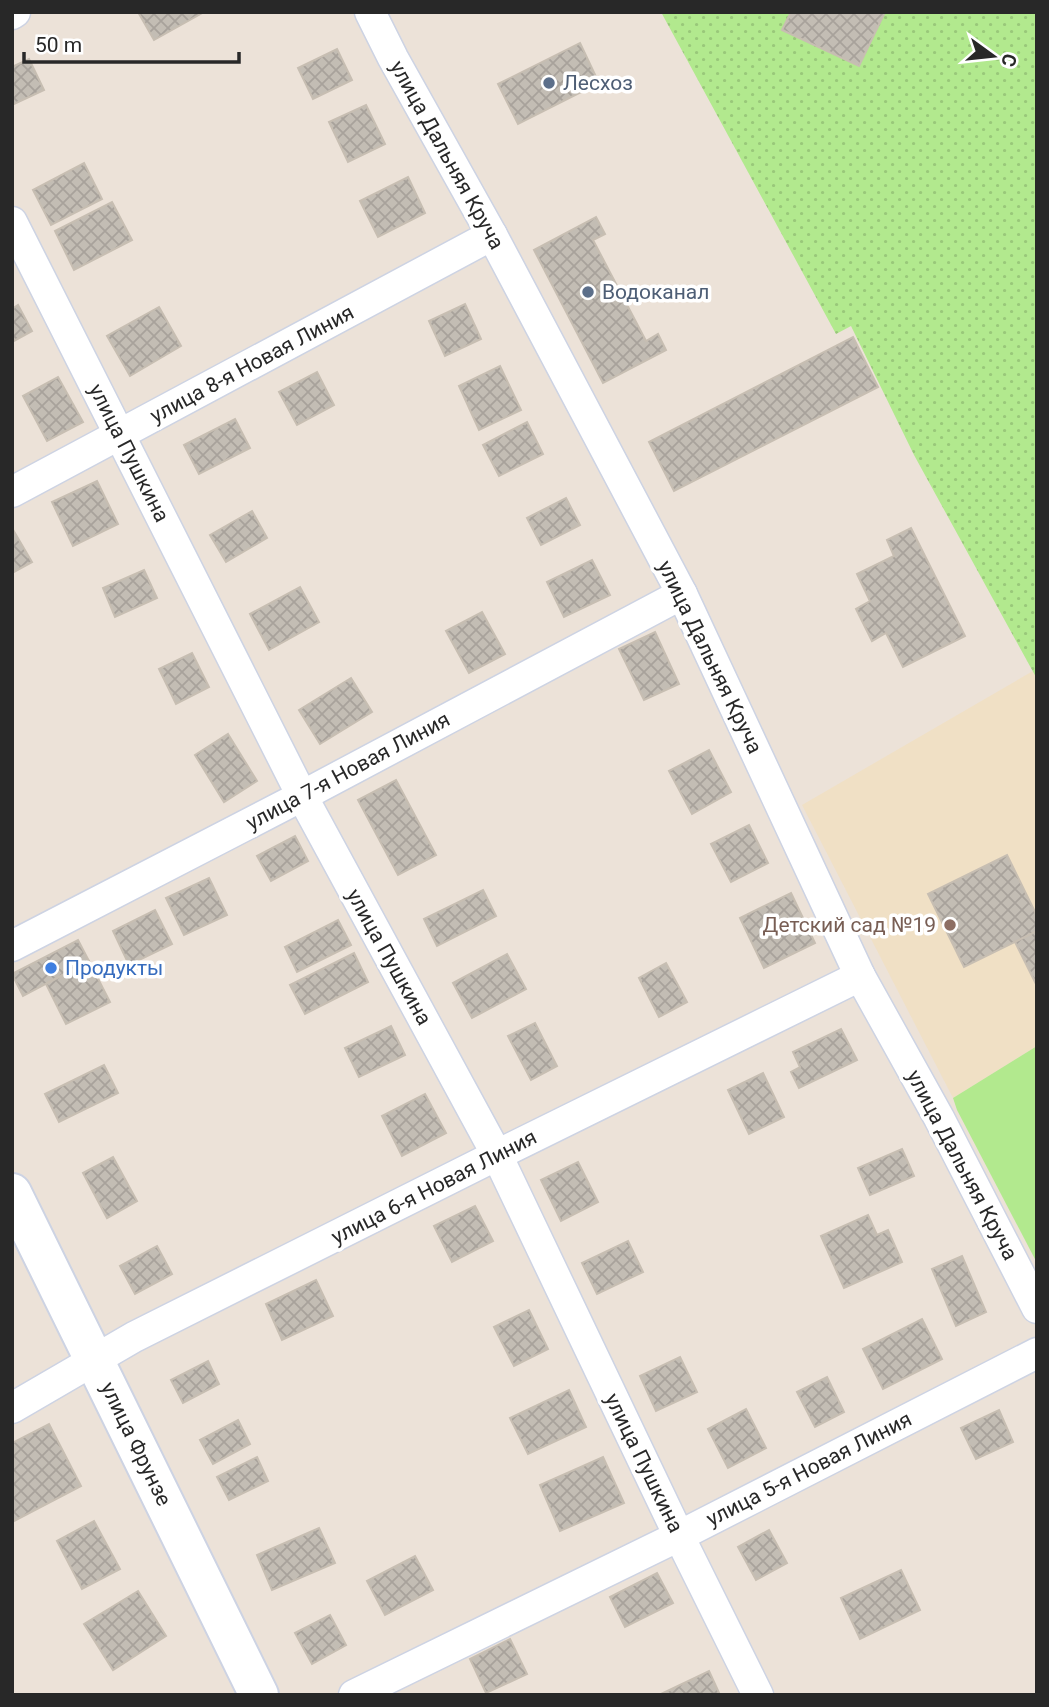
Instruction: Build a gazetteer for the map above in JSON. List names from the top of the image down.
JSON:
{
  "streets": {
    "main road": ["улица Фрунзе"],
    "street": [
      "улица Дальняя Круча",
      "улица 8-я Новая Линия",
      "улица Пушкина",
      "улица 7-я Новая Линия",
      "улица 6-я Новая Линия",
      "улица 5-я Новая Линия"
    ]
  },
  "crossings": [
    ["улица Дальняя Круча", "улица 8-я Новая Линия"],
    ["улица Дальняя Круча", "улица 7-я Новая Линия"],
    ["улица Дальняя Круча", "улица 6-я Новая Линия"],
    ["улица 8-я Новая Линия", "улица Пушкина"],
    ["улица Пушкина", "улица 7-я Новая Линия"],
    ["улица Пушкина", "улица 6-я Новая Линия"],
    ["улица Пушкина", "улица 5-я Новая Линия"],
    ["улица 6-я Новая Линия", "улица Фрунзе"]
  ],
  "places": [
    "Лесхоз",
    "Водоканал",
    "Детский сад №19",
    "Продукты"
  ],
  "scale_bar": "50 m",
  "north": "right"
}
